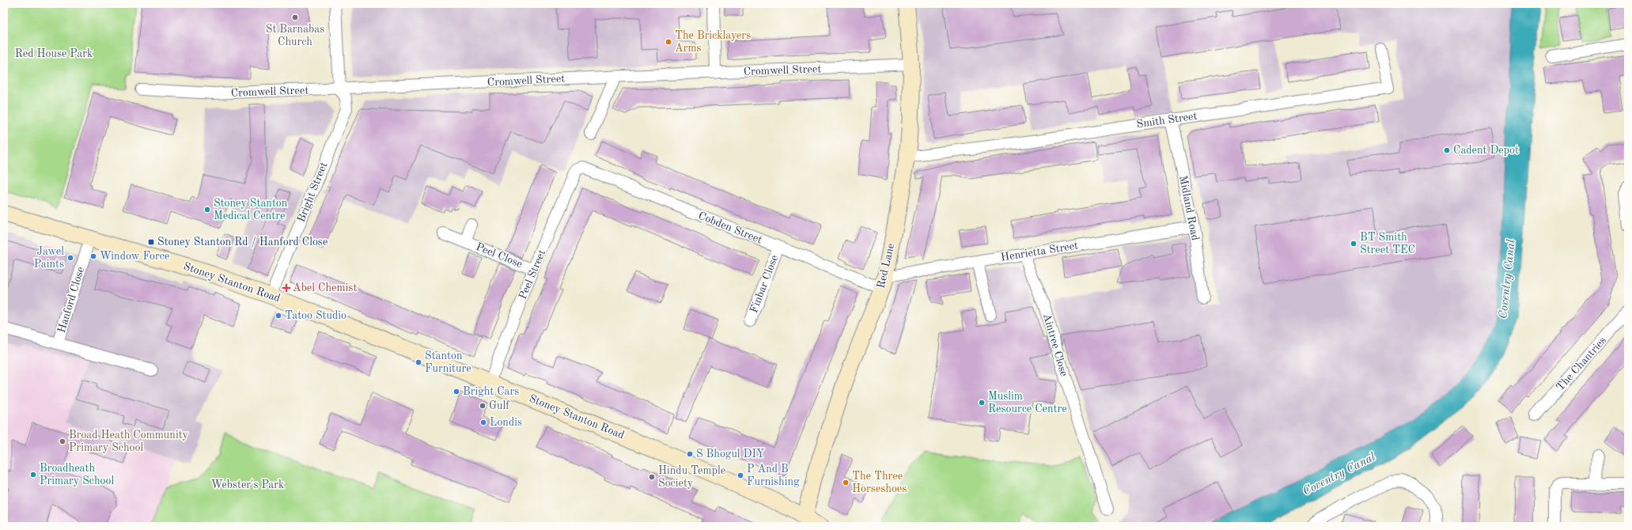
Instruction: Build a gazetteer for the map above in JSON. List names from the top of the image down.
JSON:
{
  "streets": {
    "main road": ["Red Lane", "Stoney Stanton Road"],
    "street": [
      "Cromwell Street",
      "Smith Street",
      "Bright Street",
      "Midland Road",
      "Cobden Street",
      "Henrietta Street",
      "Peel Close",
      "Peel Street",
      "Finbar Close",
      "Hanford Close",
      "Aintree Close",
      "The Chantries"
    ]
  },
  "crossings": [
    ["Cromwell Street", "Bright Street"],
    ["Cromwell Street", "Red Lane"],
    ["Smith Street", "Midland Road"],
    ["Smith Street", "Red Lane"],
    ["Bright Street", "Stoney Stanton Road"],
    ["Midland Road", "Henrietta Street"],
    ["Cobden Street", "Henrietta Street"],
    ["Cobden Street", "Red Lane"],
    ["Cobden Street", "Peel Street"],
    ["Cobden Street", "Finbar Close"],
    ["Henrietta Street", "Red Lane"],
    ["Henrietta Street", "Aintree Close"],
    ["Peel Close", "Peel Street"],
    ["Red Lane", "Stoney Stanton Road"],
    ["Peel Street", "Stoney Stanton Road"],
    ["Stoney Stanton Road", "Hanford Close"]
  ],
  "water": ["Coventry Canal"],
  "parks": ["Red House Park", "Webster's Park"],
  "places": {
    "other": [
      "St Barnabas Church",
      "The Bricklayers Arms",
      "Cadent Depot",
      "Stoney Stanton Medical Centre",
      "BT Smith Street TEC",
      "Window Force",
      "Jawel Paints",
      "Tatoo Studio",
      "Stanton Furniture",
      "Bright Cars",
      "Muslim Resource Centre",
      "Gulf",
      "Londis",
      "Broad Heath Community Primary School",
      "S Bhogul DIY",
      "Broadheath Primary School",
      "P And B Furnishing",
      "Hindu Temple Society",
      "The Three Horseshoes"
    ],
    "transit": ["Stoney Stanton Rd / Hanford Close"],
    "health": ["Abel Chemist"]
  }
}
